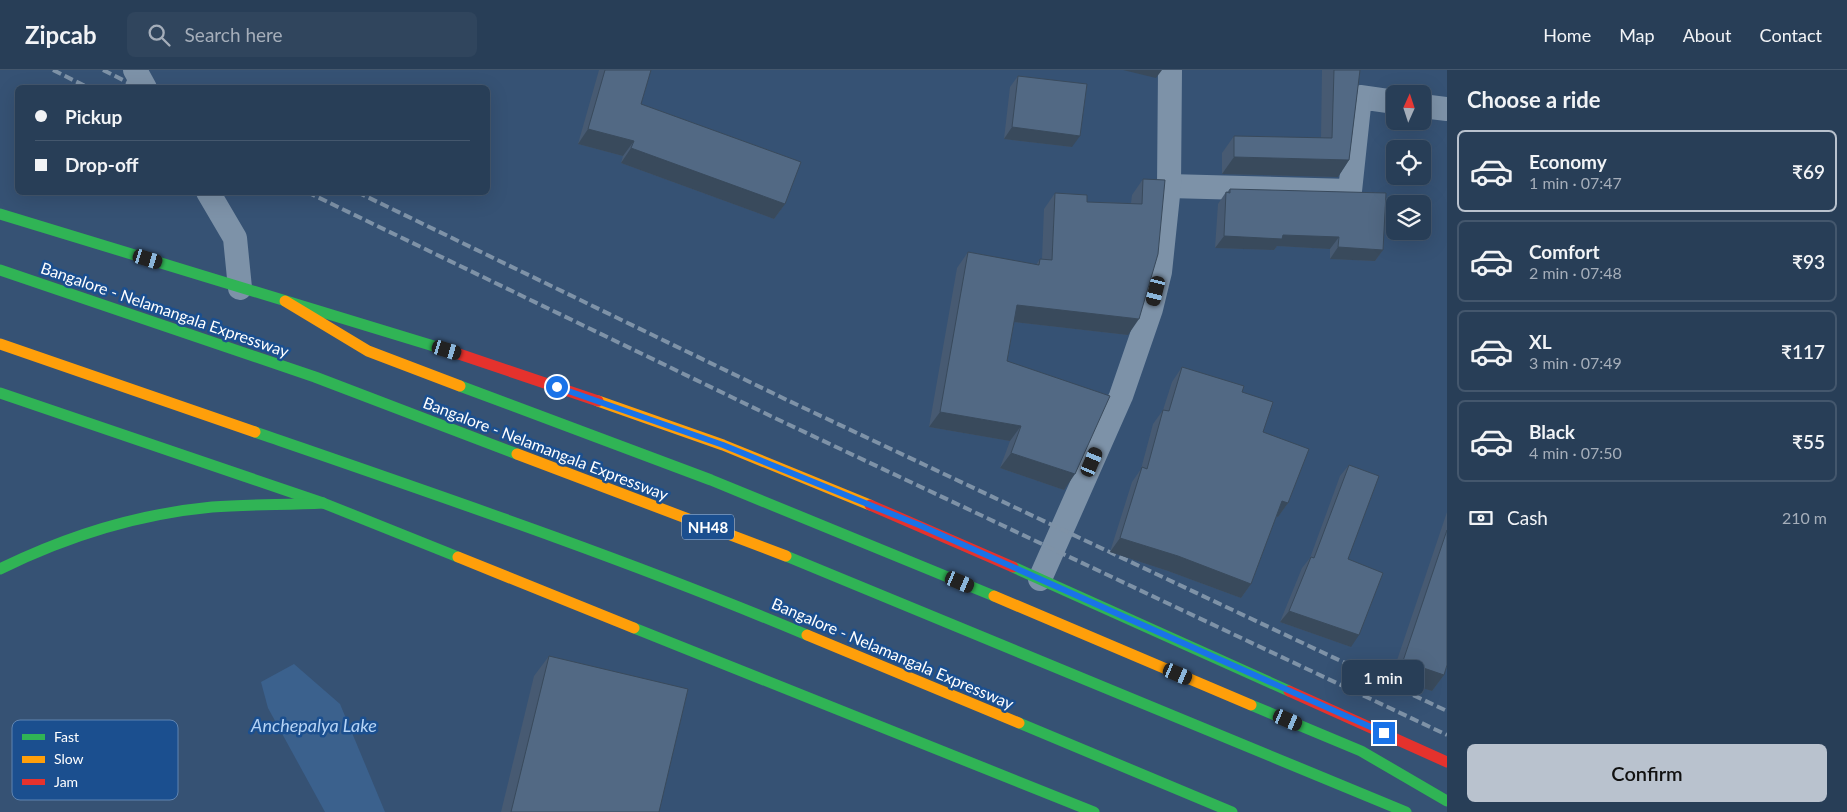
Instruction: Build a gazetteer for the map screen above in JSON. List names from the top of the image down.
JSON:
{
  "streets": {
    "main road": ["Bangalore - Nelamangala Expressway", "NH48"]
  },
  "water": ["Anchepalya Lake"],
  "legend": ["Fast", "Slow", "Jam"],
  "north": "top",
  "page": {
    "header": "Zipcab",
    "search": "Search here",
    "nav": [
      "Home",
      "Map",
      "About",
      "Contact"
    ],
    "heading": "Choose a ride",
    "banner": ["Pickup", "Drop-off"],
    "list": [
      {
        "name": "Economy",
        "note": "1 min · 07:47",
        "value": "₹69"
      },
      {
        "name": "Comfort",
        "note": "2 min · 07:48",
        "value": "₹93"
      },
      {
        "name": "XL",
        "note": "3 min · 07:49",
        "value": "₹117"
      },
      {
        "name": "Black",
        "note": "4 min · 07:50",
        "value": "₹55"
      }
    ],
    "pay": ["Cash", "210 m"],
    "bubble": "1 min",
    "buttons": "Confirm"
  }
}
